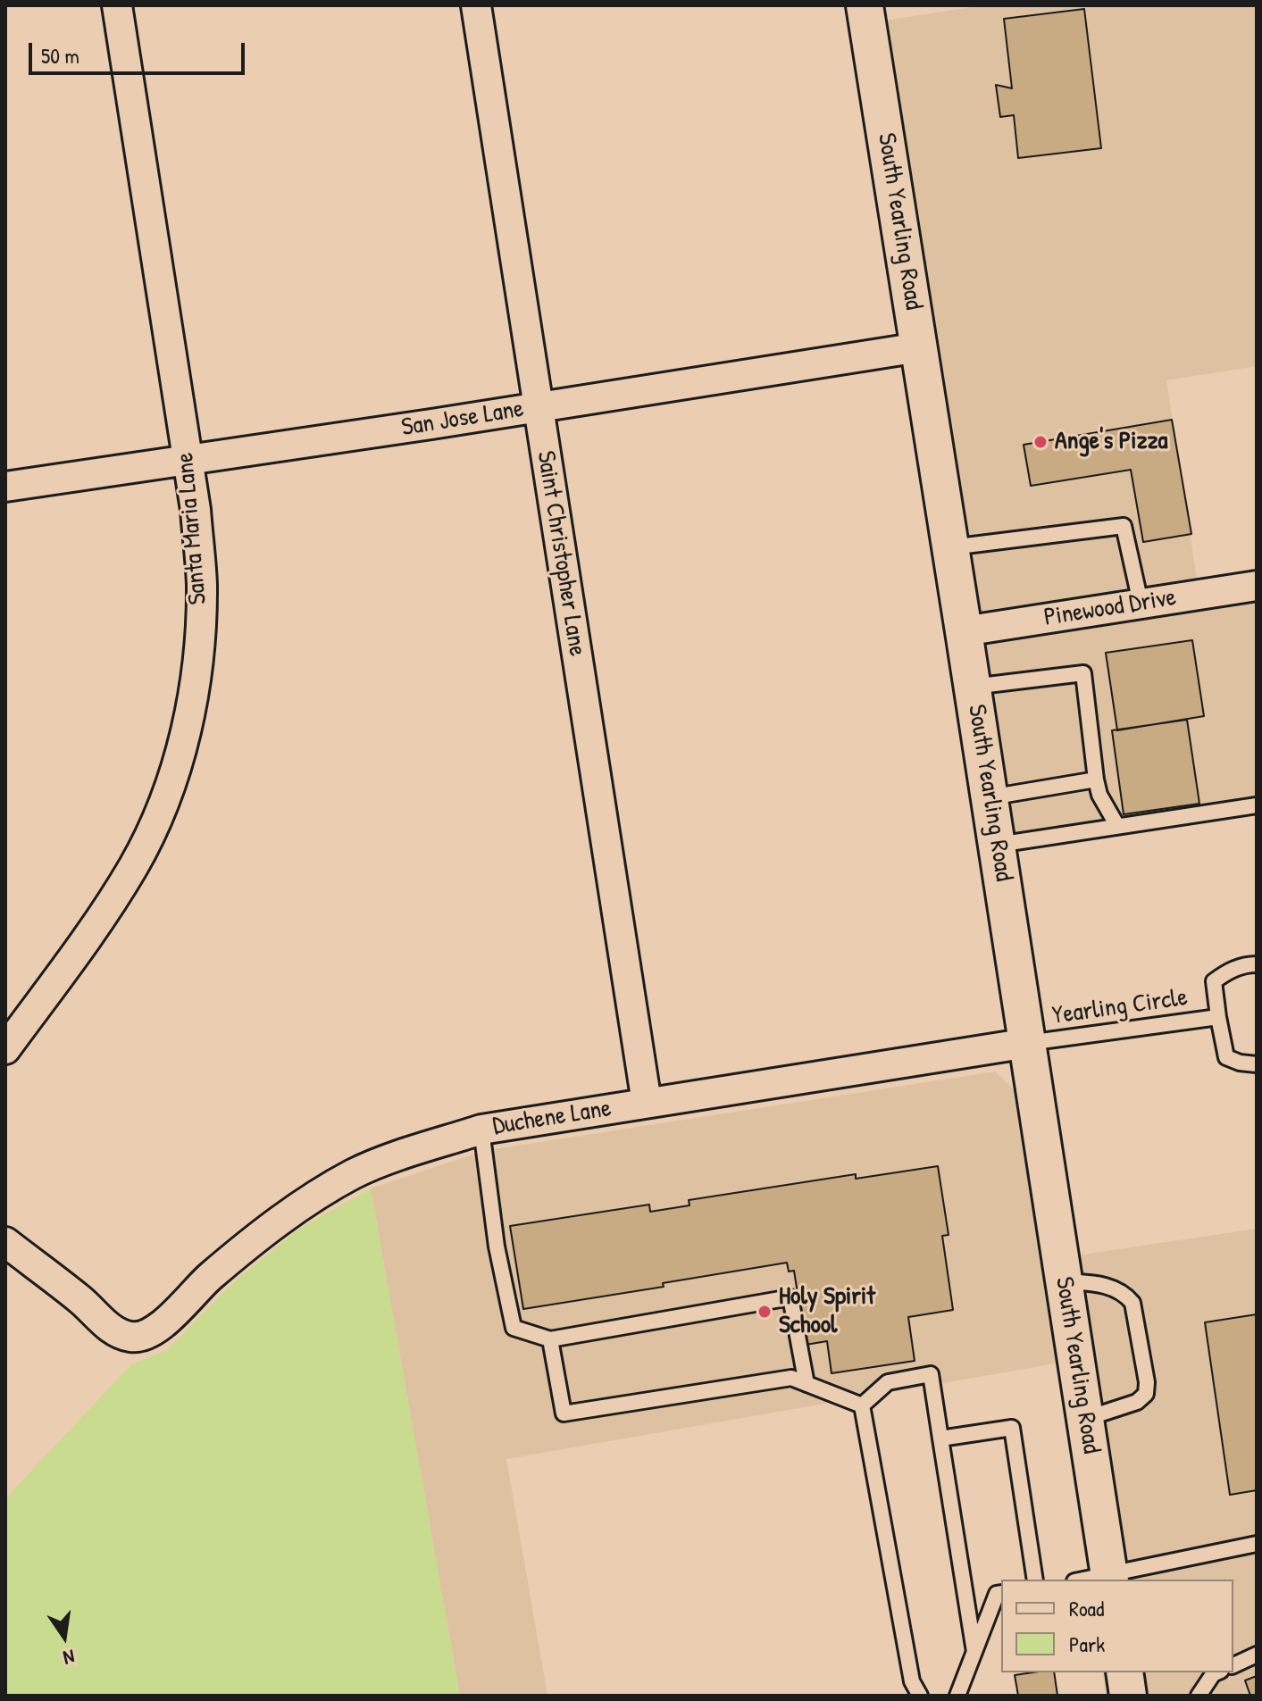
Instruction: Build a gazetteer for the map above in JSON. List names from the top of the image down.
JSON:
{
  "streets": {
    "street": [
      "South Yearling Road",
      "San Jose Lane",
      "Santa Maria Lane",
      "Saint Christopher Lane",
      "Pinewood Drive",
      "Duchene Lane"
    ],
    "lane": ["Yearling Circle"]
  },
  "crossings": [
    ["South Yearling Road", "San Jose Lane"],
    ["South Yearling Road", "Pinewood Drive"],
    ["South Yearling Road", "Yearling Circle"],
    ["South Yearling Road", "Duchene Lane"],
    ["San Jose Lane", "Santa Maria Lane"],
    ["San Jose Lane", "Saint Christopher Lane"],
    ["Saint Christopher Lane", "Duchene Lane"],
    ["Yearling Circle", "Duchene Lane"]
  ],
  "places": ["Ange's Pizza", "Holy Spirit School"],
  "legend": ["Road", "Park"],
  "scale_bar": "50 m",
  "north": "bottom"
}
